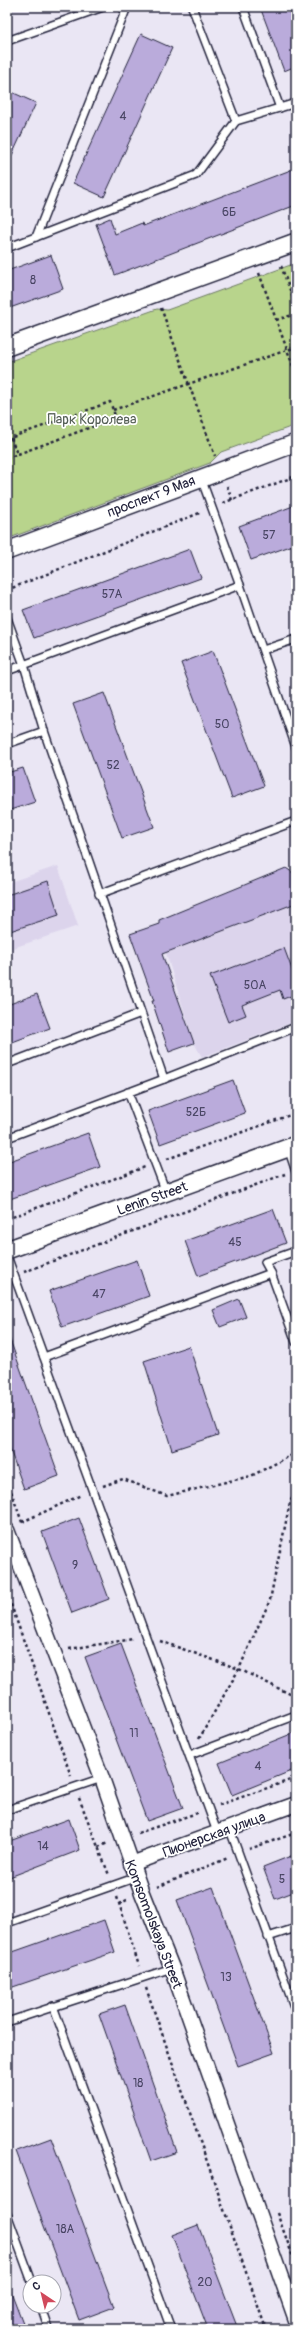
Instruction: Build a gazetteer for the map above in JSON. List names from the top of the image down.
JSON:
{
  "streets": {
    "street": [
      "проспект 9 Мая",
      "Lenin Street",
      "Пионерская улица",
      "Komsomolskaya Street"
    ]
  },
  "crossings": [
    ["Пионерская улица", "Komsomolskaya Street"]
  ],
  "parks": ["Парк Королева"],
  "house_numbers": [
    "4",
    "6Б",
    "8",
    "57",
    "57А",
    "50",
    "52",
    "50А",
    "52Б",
    "45",
    "47",
    "9",
    "11",
    "4",
    "14",
    "5",
    "13",
    "18",
    "18А",
    "20"
  ],
  "north": "top left"
}
